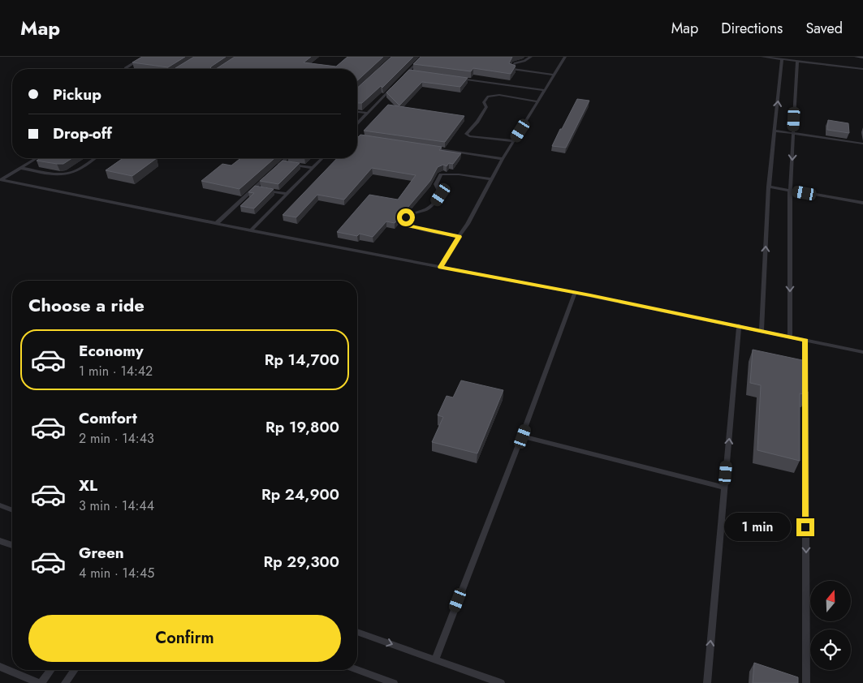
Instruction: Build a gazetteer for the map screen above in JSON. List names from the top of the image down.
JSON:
{
  "north": "top",
  "page": {
    "header": "Map",
    "nav": ["Map", "Directions", "Saved"],
    "banner": ["Pickup", "Drop-off"],
    "heading": "Choose a ride",
    "list": [
      {
        "name": "Economy",
        "note": "1 min · 14:42",
        "value": "Rp 14,700"
      },
      {
        "name": "Comfort",
        "note": "2 min · 14:43",
        "value": "Rp 19,800"
      },
      {
        "name": "XL",
        "note": "3 min · 14:44",
        "value": "Rp 24,900"
      },
      {
        "name": "Green",
        "note": "4 min · 14:45",
        "value": "Rp 29,300"
      }
    ],
    "bubble": "1 min",
    "buttons": "Confirm"
  }
}
